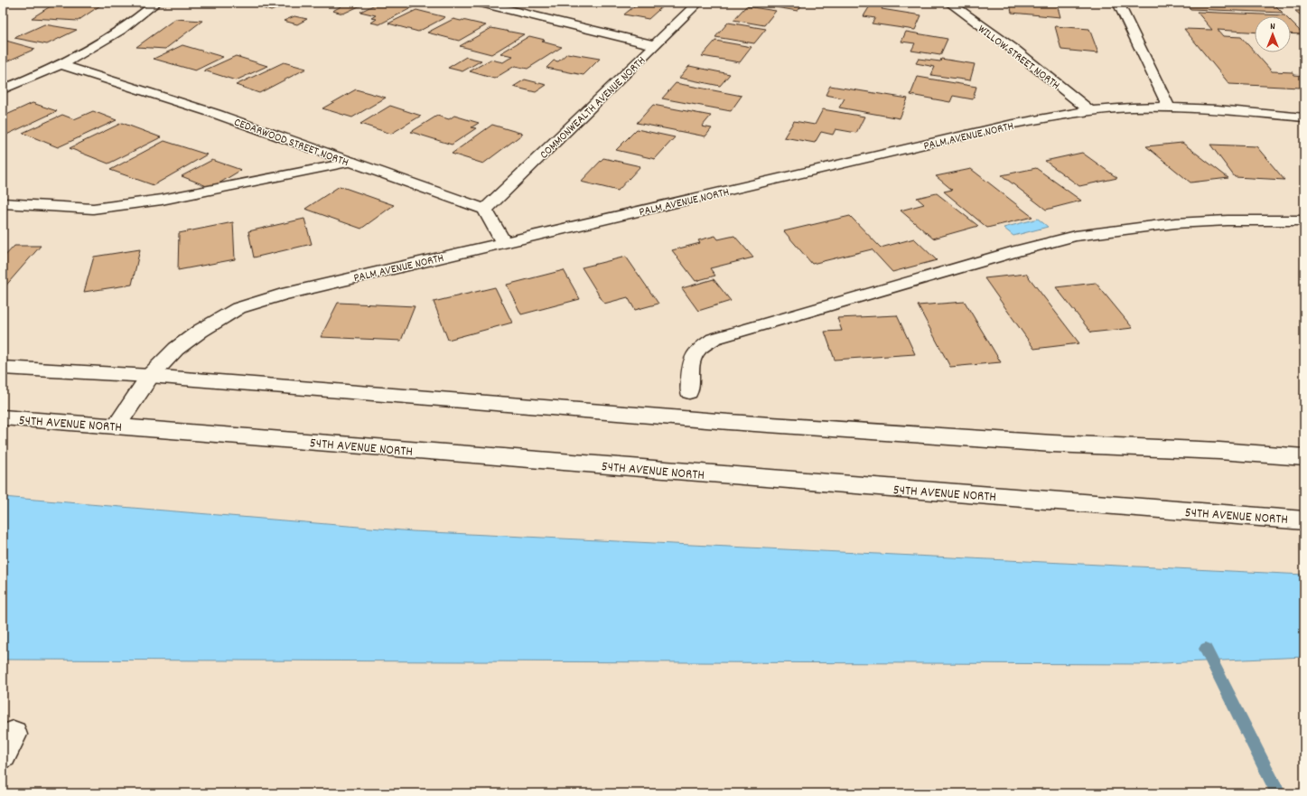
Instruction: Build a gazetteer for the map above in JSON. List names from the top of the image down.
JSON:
{
  "streets": {
    "street": [
      "WILLOW STREET NORTH",
      "COMMONWEALTH AVENUE NORTH",
      "PALM AVENUE NORTH",
      "CEDARWOOD STREET NORTH",
      "54TH AVENUE NORTH"
    ]
  },
  "crossings": [
    ["WILLOW STREET NORTH", "PALM AVENUE NORTH"],
    ["COMMONWEALTH AVENUE NORTH", "CEDARWOOD STREET NORTH"],
    ["PALM AVENUE NORTH", "54TH AVENUE NORTH"]
  ],
  "north": "top"
}
